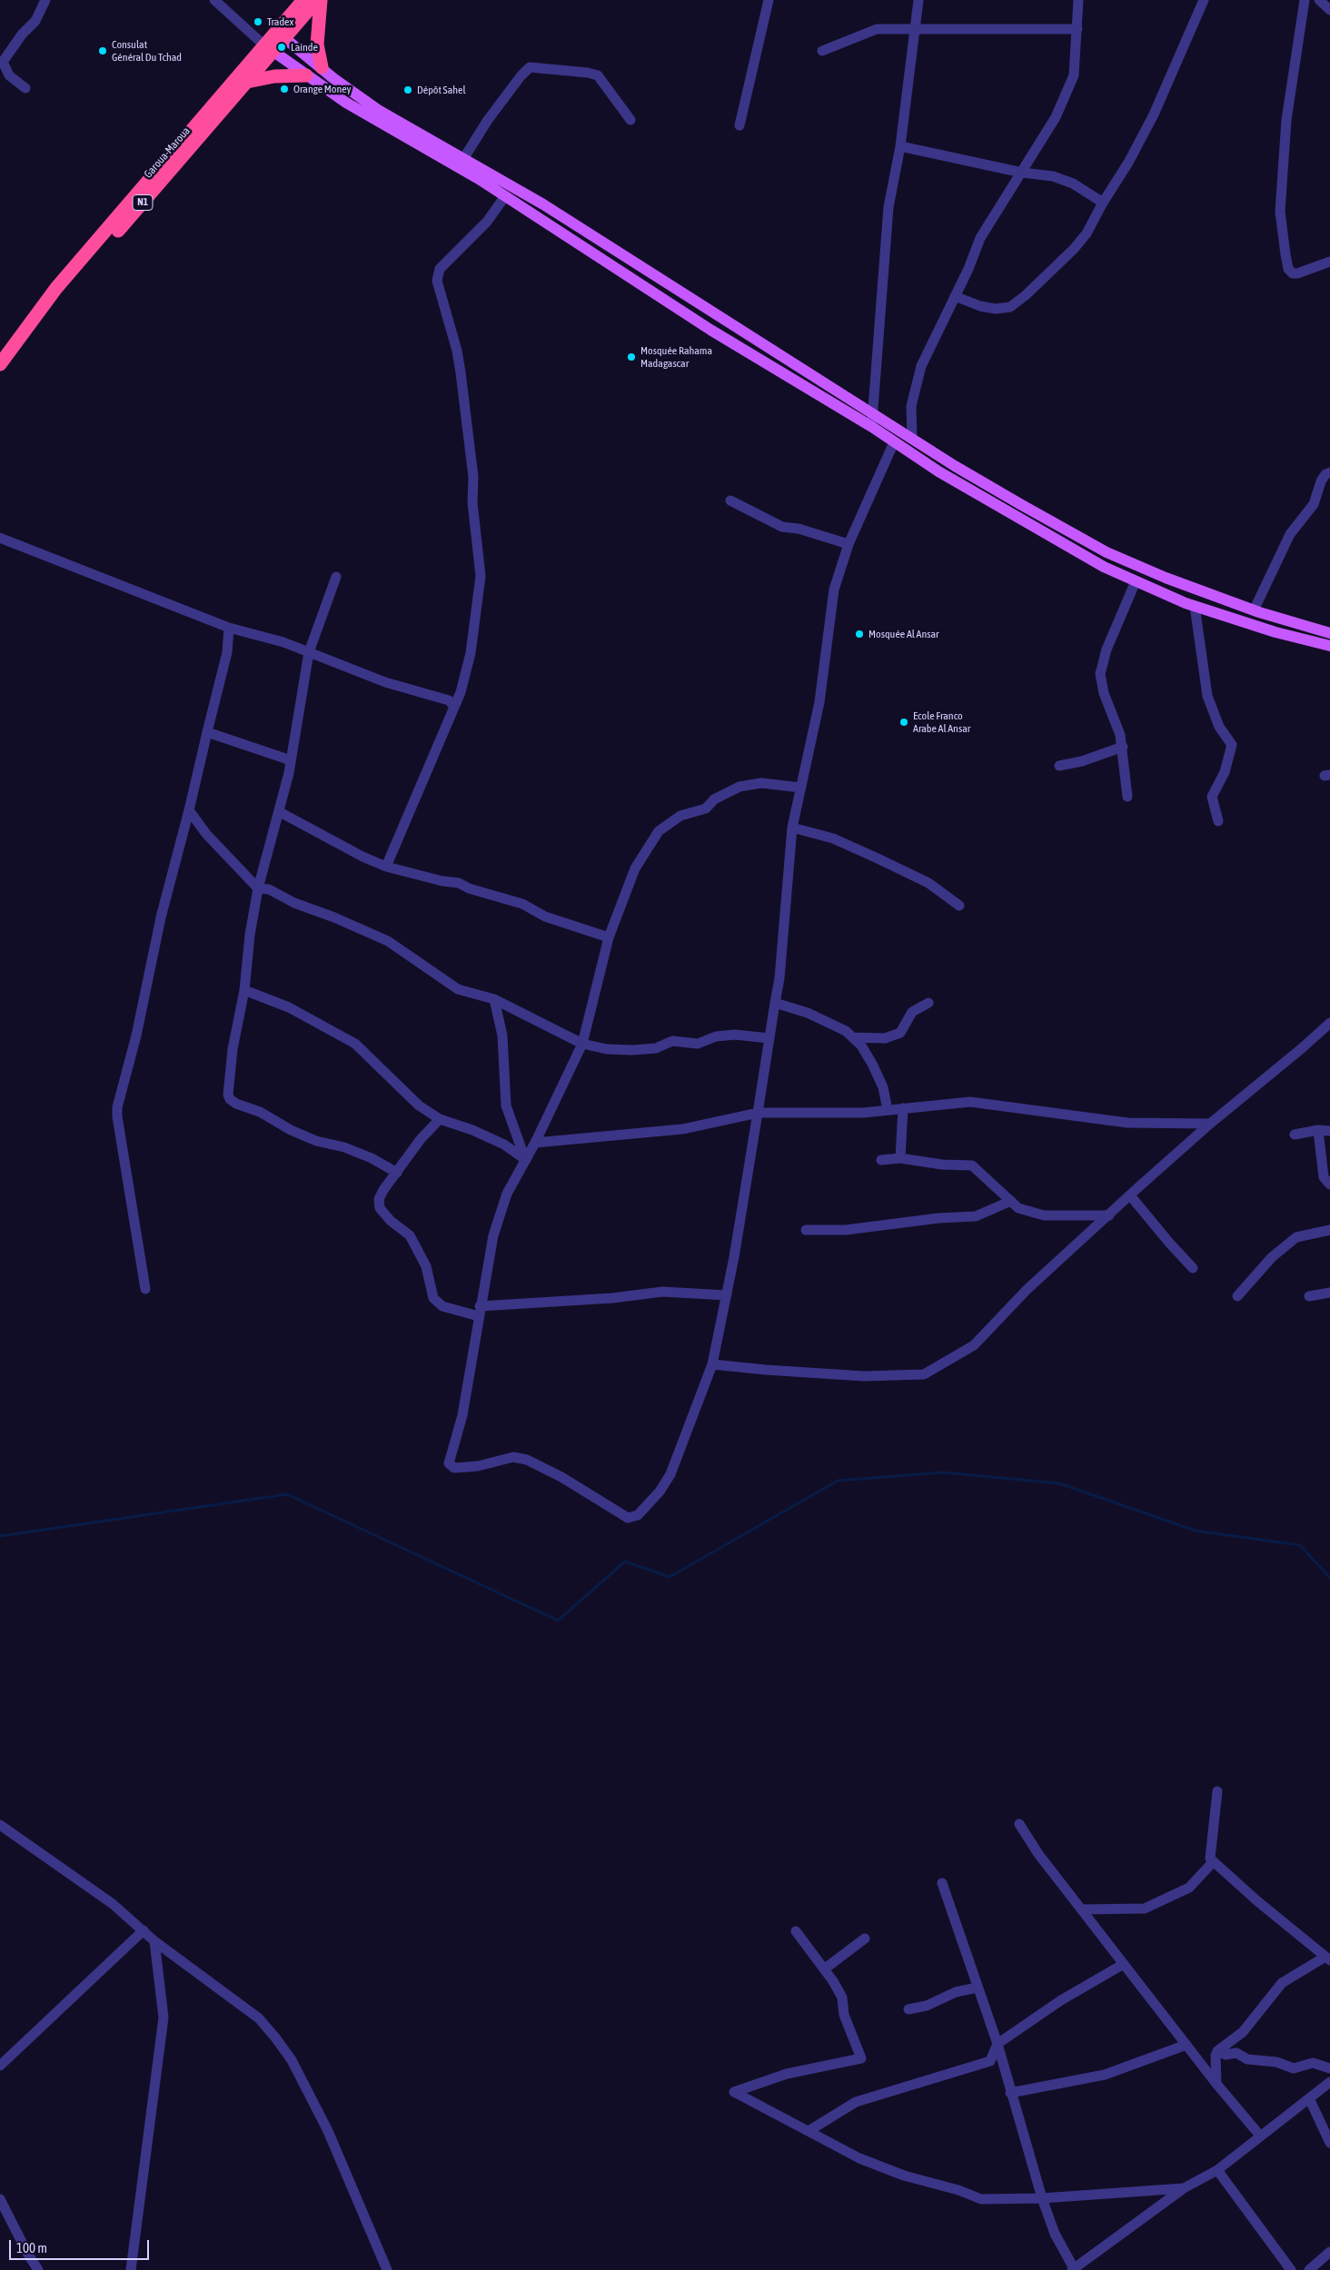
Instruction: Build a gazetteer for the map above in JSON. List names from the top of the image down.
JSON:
{
  "streets": {
    "highway": ["Garoua-Maroua", "N1"]
  },
  "places": [
    "Tradex",
    "Lainde",
    "Consulat Général Du Tchad",
    "Orange Money",
    "Dépôt Sahel",
    "Mosquée Rahama Madagascar",
    "Mosquée Al Ansar",
    "Ecole Franco Arabe Al Ansar"
  ],
  "scale_bar": "100 m"
}
